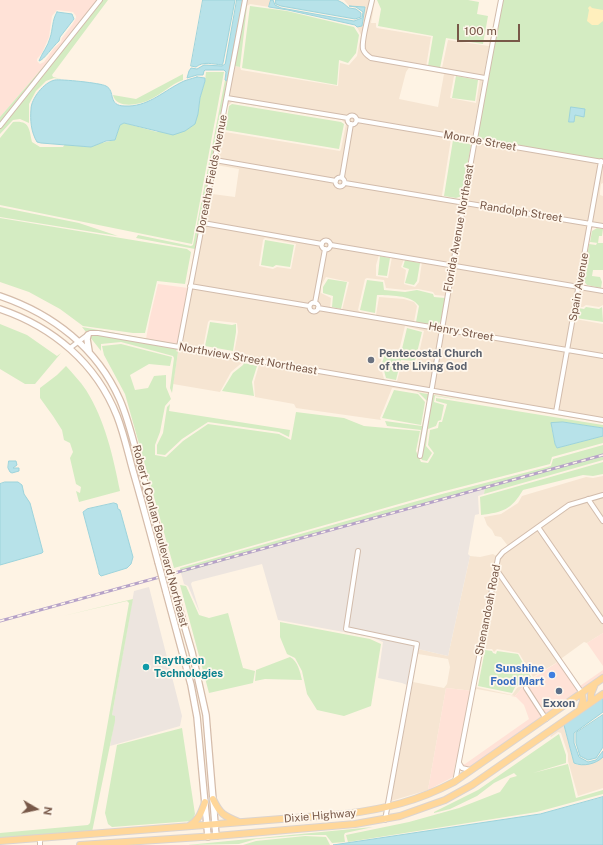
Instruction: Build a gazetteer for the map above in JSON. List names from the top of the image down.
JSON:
{
  "streets": {
    "main road": ["Robert J Conlan Boulevard Northeast", "Dixie Highway"],
    "street": [
      "Monroe Street",
      "Doreatha Fields Avenue",
      "Randolph Street",
      "Florida Avenue Northeast",
      "Spain Avenue",
      "Henry Street",
      "Northview Street Northeast",
      "Shenandoah Road"
    ]
  },
  "crossings": [
    ["Monroe Street", "Florida Avenue Northeast"],
    ["Monroe Street", "Spain Avenue"],
    ["Doreatha Fields Avenue", "Northview Street Northeast"],
    ["Randolph Street", "Florida Avenue Northeast"],
    ["Randolph Street", "Spain Avenue"],
    ["Florida Avenue Northeast", "Henry Street"],
    ["Florida Avenue Northeast", "Northview Street Northeast"],
    ["Spain Avenue", "Henry Street"],
    ["Spain Avenue", "Northview Street Northeast"],
    ["Northview Street Northeast", "Robert J Conlan Boulevard Northeast"],
    ["Robert J Conlan Boulevard Northeast", "Dixie Highway"],
    ["Shenandoah Road", "Dixie Highway"]
  ],
  "places": [
    "Pentecostal Church of the Living God",
    "Raytheon Technologies",
    "Sunshine Food Mart",
    "Exxon"
  ],
  "scale_bar": "100 m",
  "north": "right"
}
